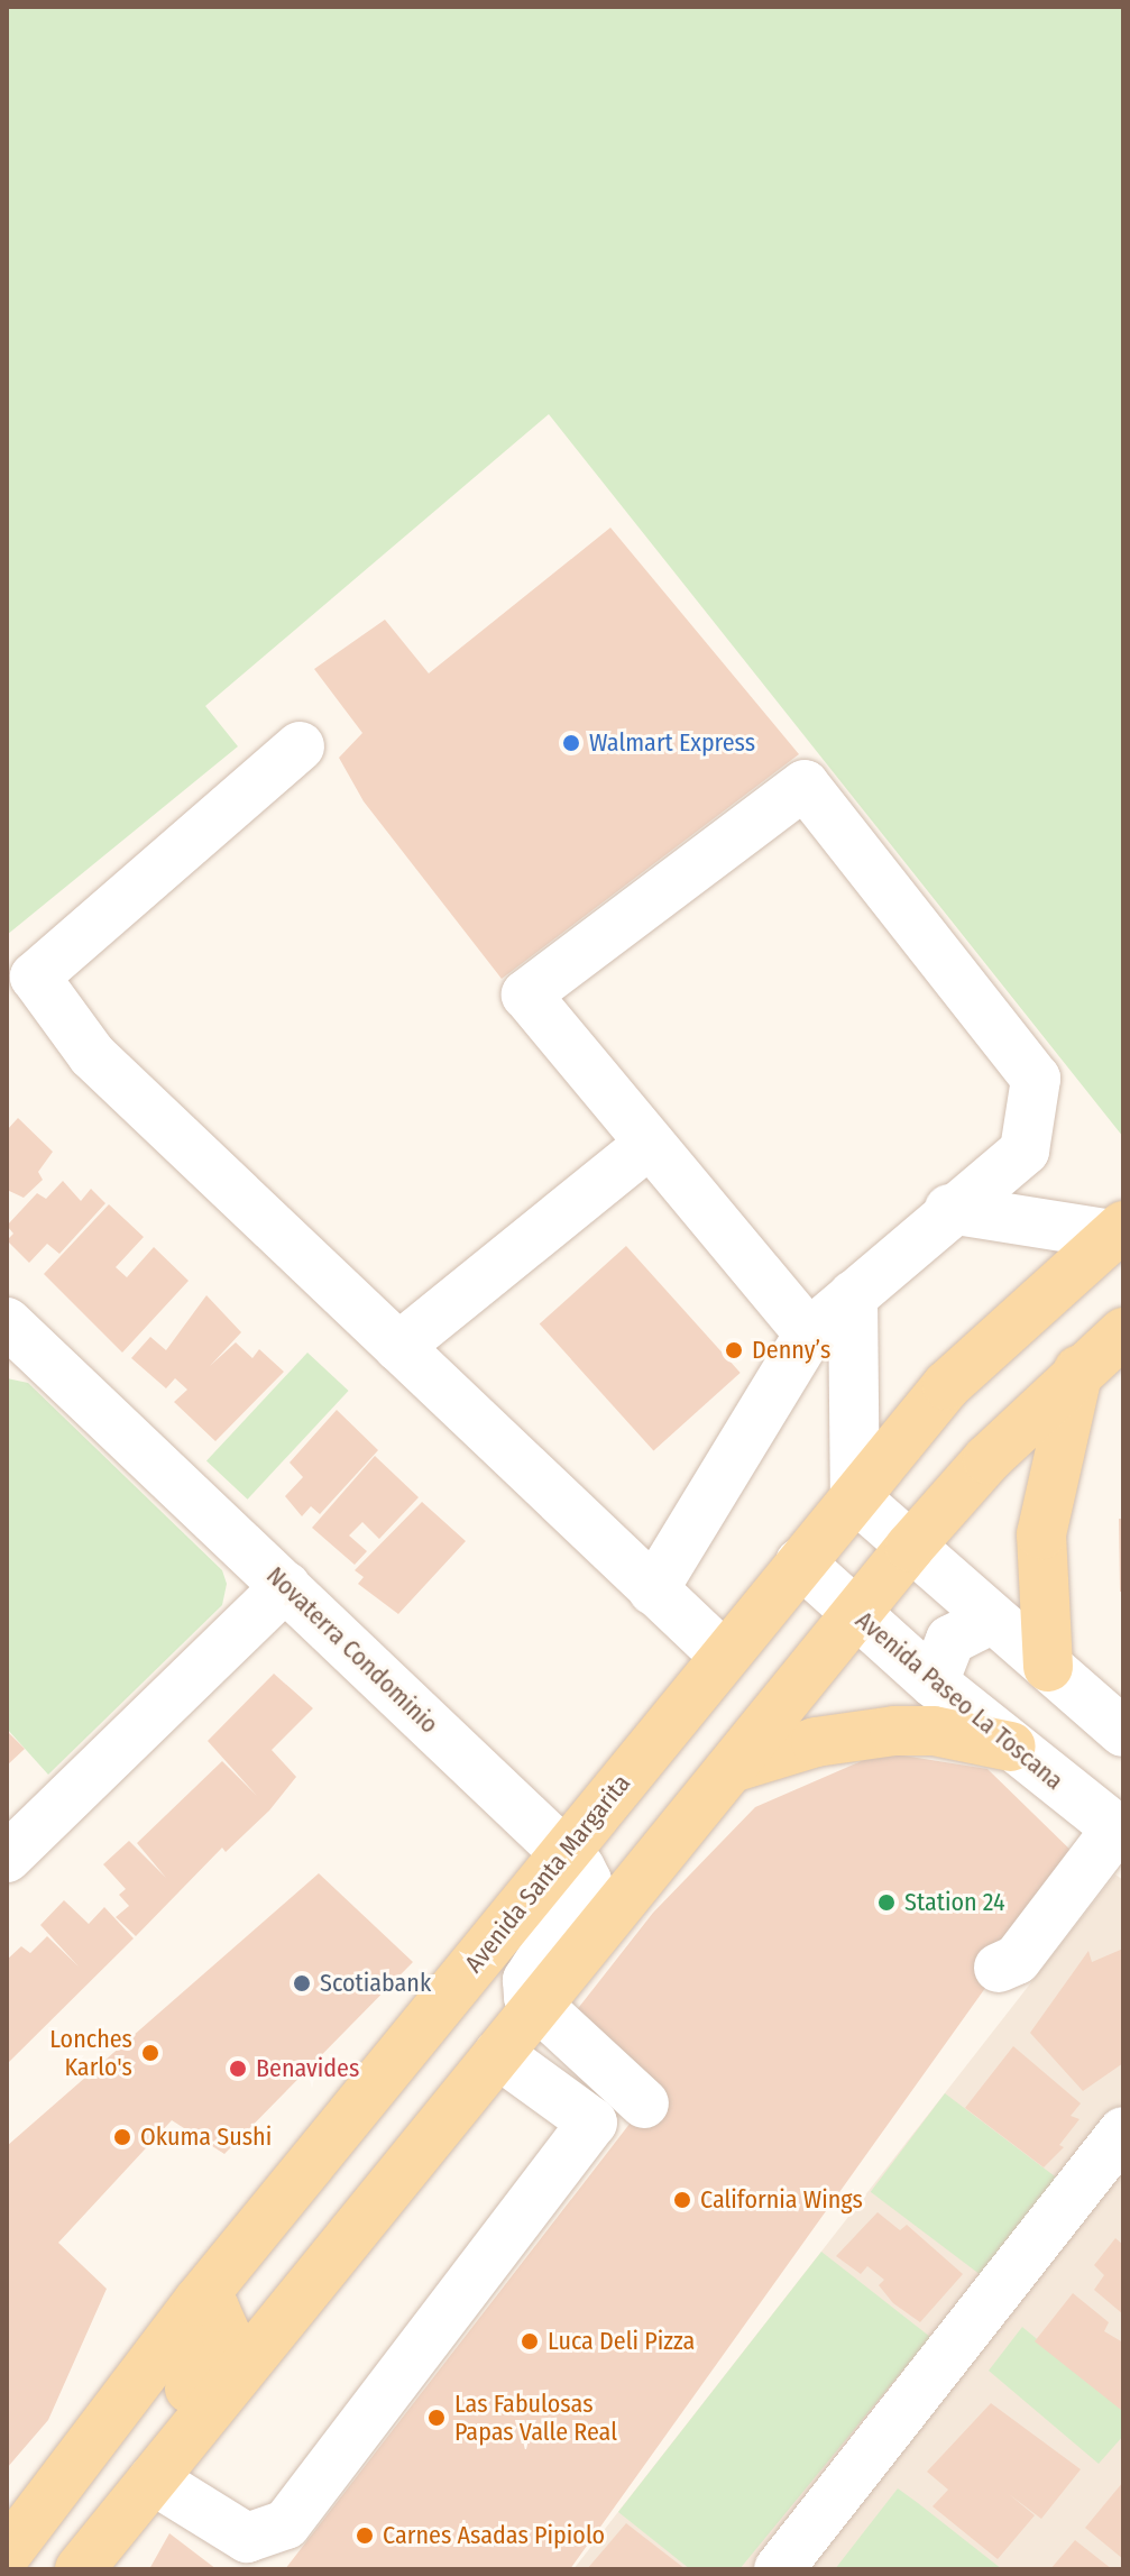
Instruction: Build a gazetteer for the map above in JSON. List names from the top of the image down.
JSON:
{
  "streets": {
    "main road": ["Avenida Santa Margarita"],
    "street": ["Novaterra Condominio", "Avenida Paseo La Toscana"]
  },
  "crossings": [
    ["Novaterra Condominio", "Avenida Santa Margarita"],
    ["Avenida Paseo La Toscana", "Avenida Santa Margarita"]
  ],
  "places": [
    "Walmart Express",
    "Denny’s",
    "Station 24",
    "Scotiabank",
    "Lonches Karlo's",
    "Benavides",
    "Okuma Sushi",
    "California Wings",
    "Luca Deli Pizza",
    "Las Fabulosas Papas Valle Real",
    "Carnes Asadas Pipiolo"
  ]
}
